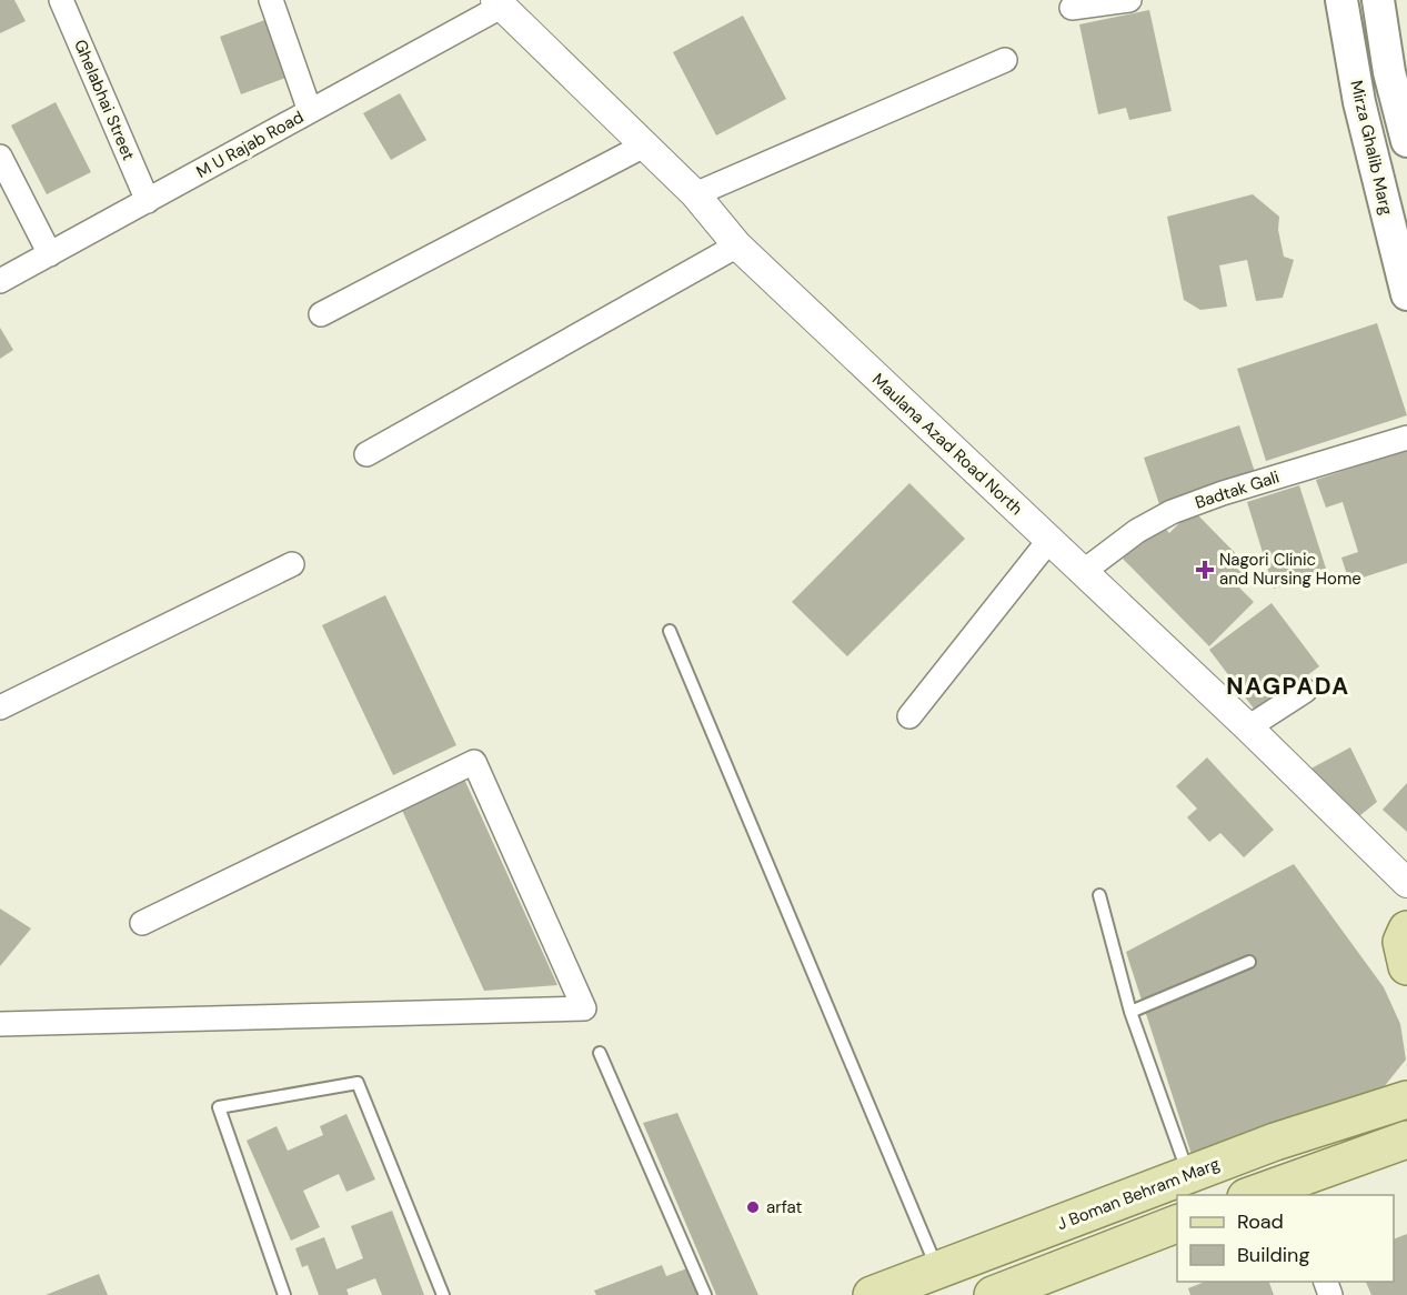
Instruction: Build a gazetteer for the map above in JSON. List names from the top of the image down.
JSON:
{
  "streets": {
    "main road": ["Mirza Ghalib Marg", "J Boman Behram Marg"],
    "street": [
      "Ghelabhai Street",
      "M U Rajab Road",
      "Maulana Azad Road North",
      "Badtak Gali"
    ]
  },
  "crossings": [
    ["Ghelabhai Street", "M U Rajab Road"],
    ["M U Rajab Road", "Maulana Azad Road North"],
    ["Maulana Azad Road North", "Badtak Gali"]
  ],
  "districts": ["NAGPADA"],
  "places": {
    "health": ["Nagori Clinic and Nursing Home"],
    "other": ["arfat"]
  },
  "legend": ["Road", "Building"]
}
